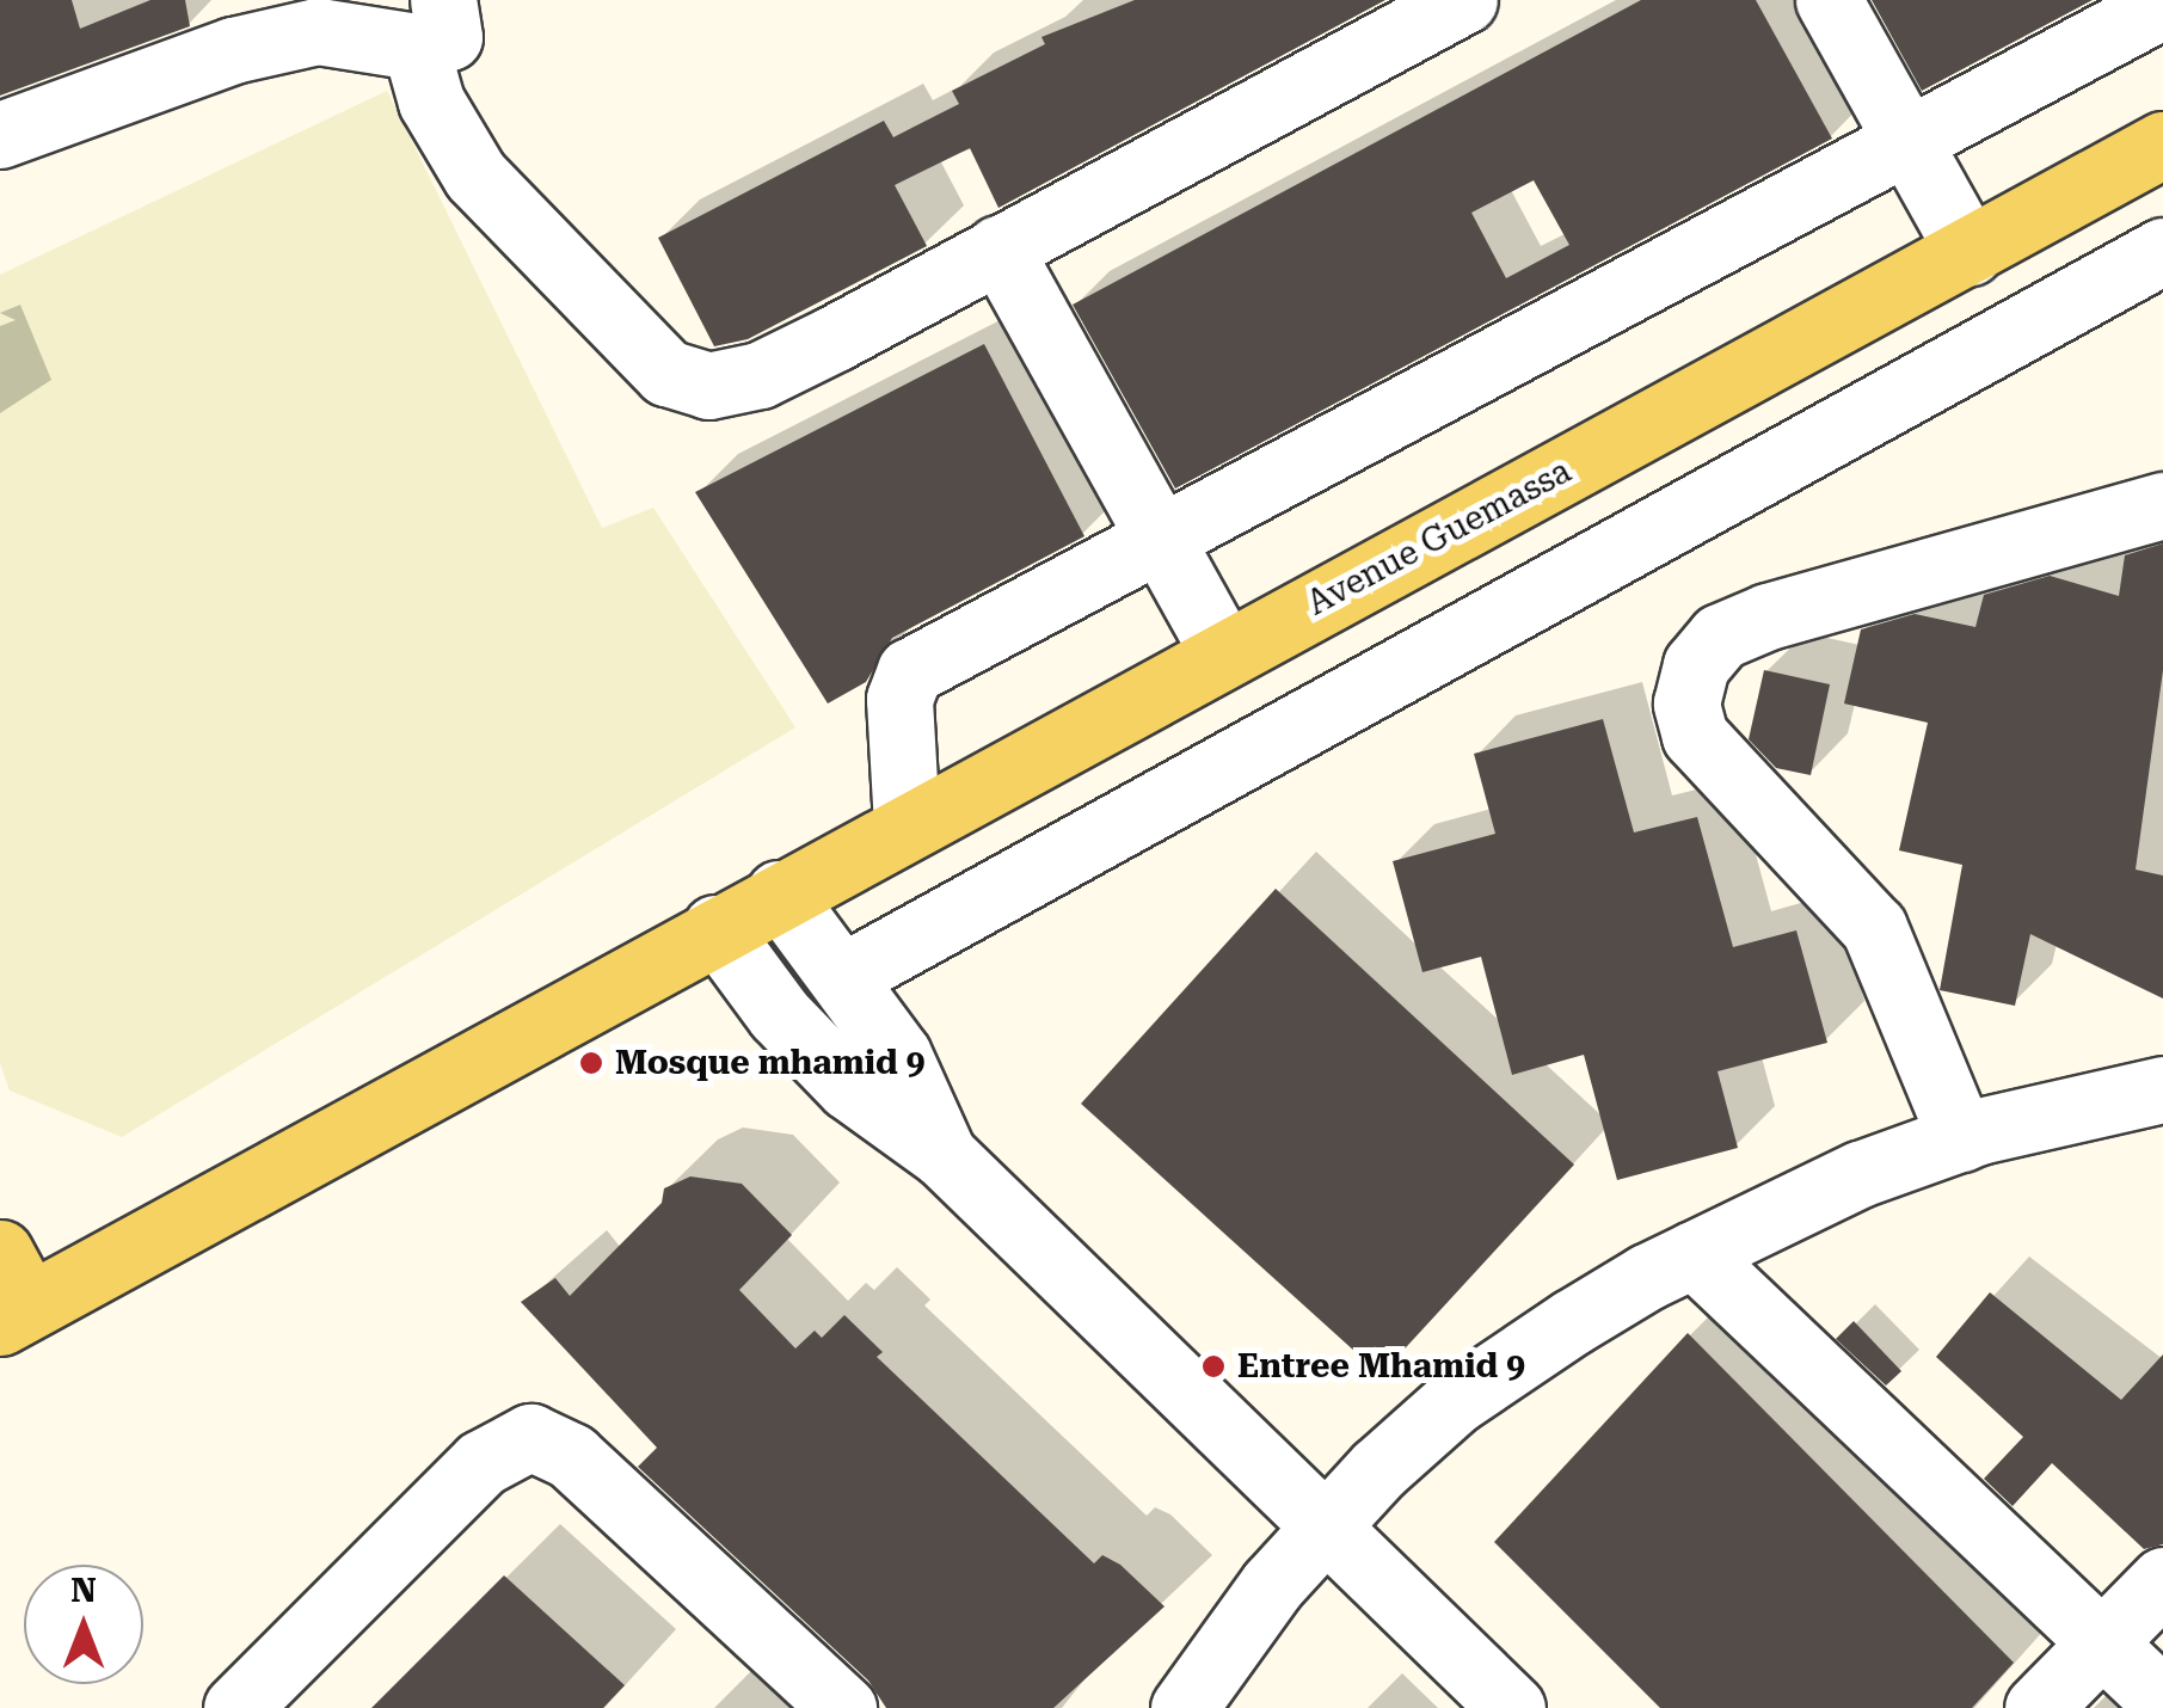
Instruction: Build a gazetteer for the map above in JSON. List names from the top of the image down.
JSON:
{
  "streets": {
    "main road": ["Avenue Guemassa"]
  },
  "places": ["Mosque mhamid 9", "Entree Mhamid 9"],
  "north": "top"
}
